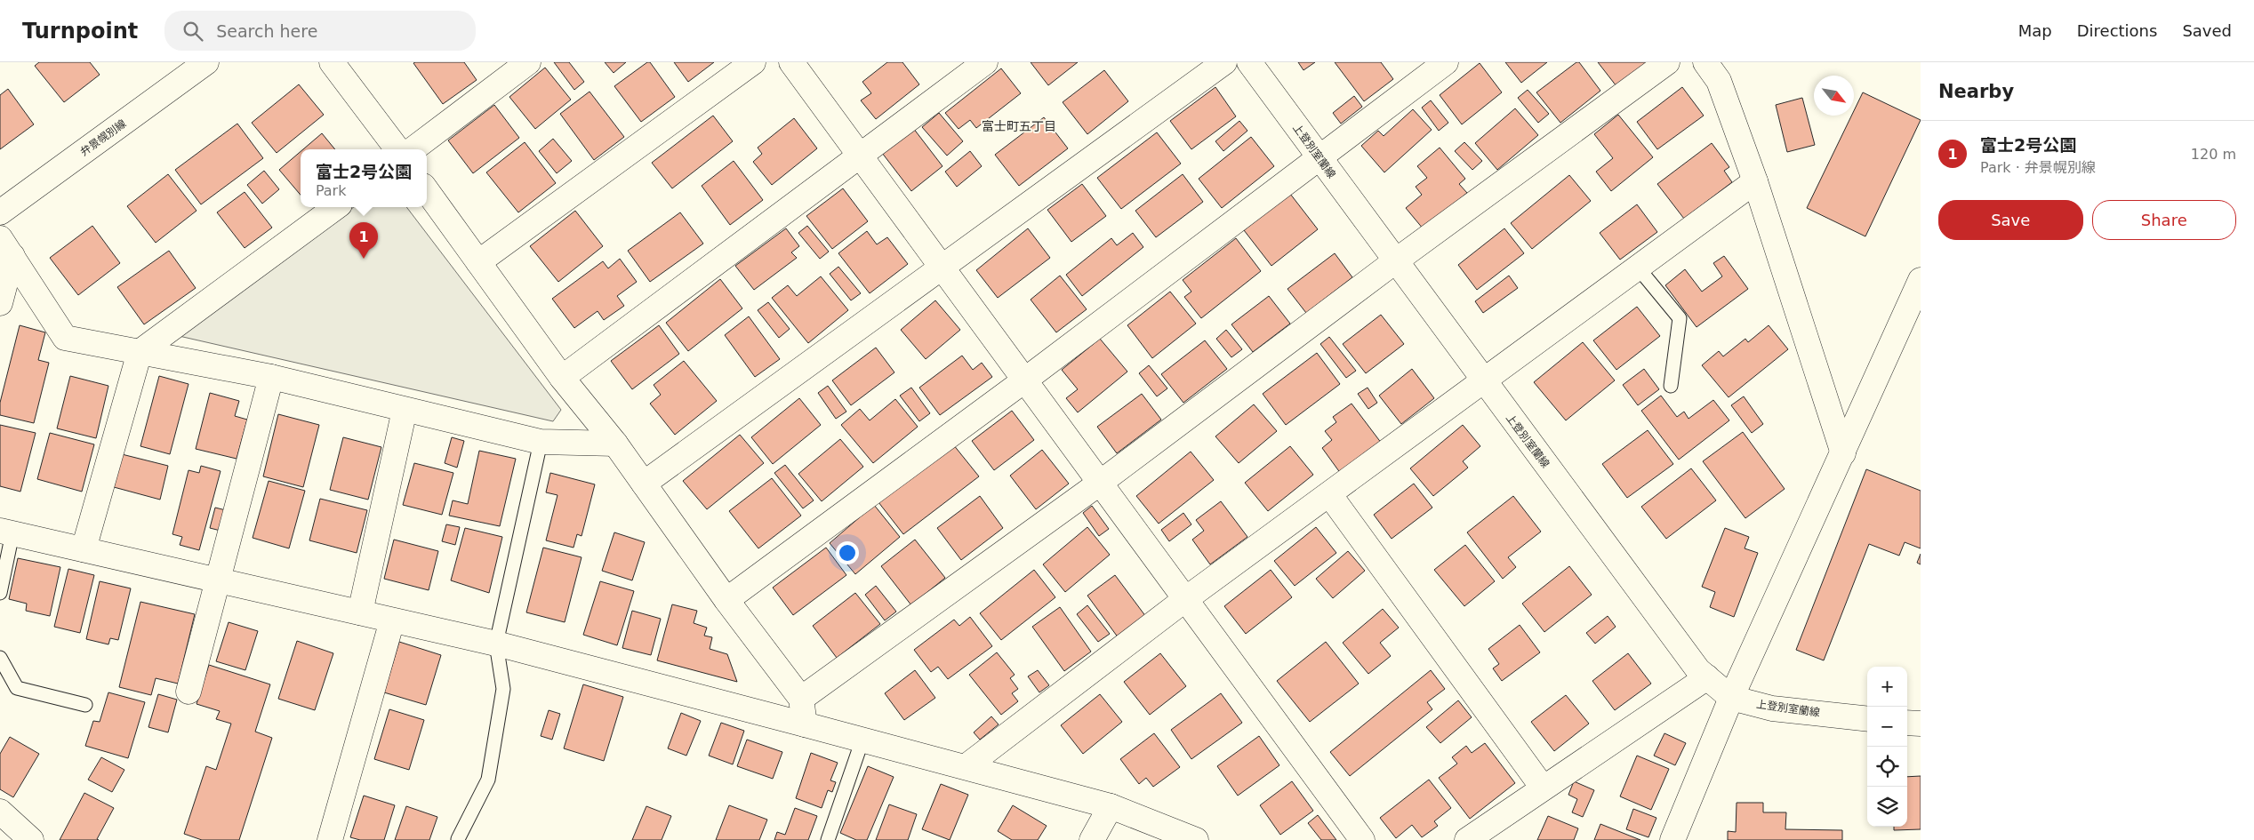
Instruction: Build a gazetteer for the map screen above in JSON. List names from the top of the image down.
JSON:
{
  "streets": {
    "street": ["弁景幌別線", "上登別室蘭線"]
  },
  "districts": ["富士町五丁目"],
  "north": "bottom right",
  "page": {
    "header": "Turnpoint",
    "search": "Search here",
    "nav": ["Map", "Directions", "Saved"],
    "heading": "Nearby",
    "list": [
      {
        "mark": "1",
        "name": "富士2号公園",
        "note": "Park · 弁景幌別線",
        "value": "120 m"
      }
    ],
    "popup": ["富士2号公園", "Park"],
    "buttons": ["Save", "Share"],
    "pins": "1",
    "map_buttons": ["+", "−"]
  }
}
